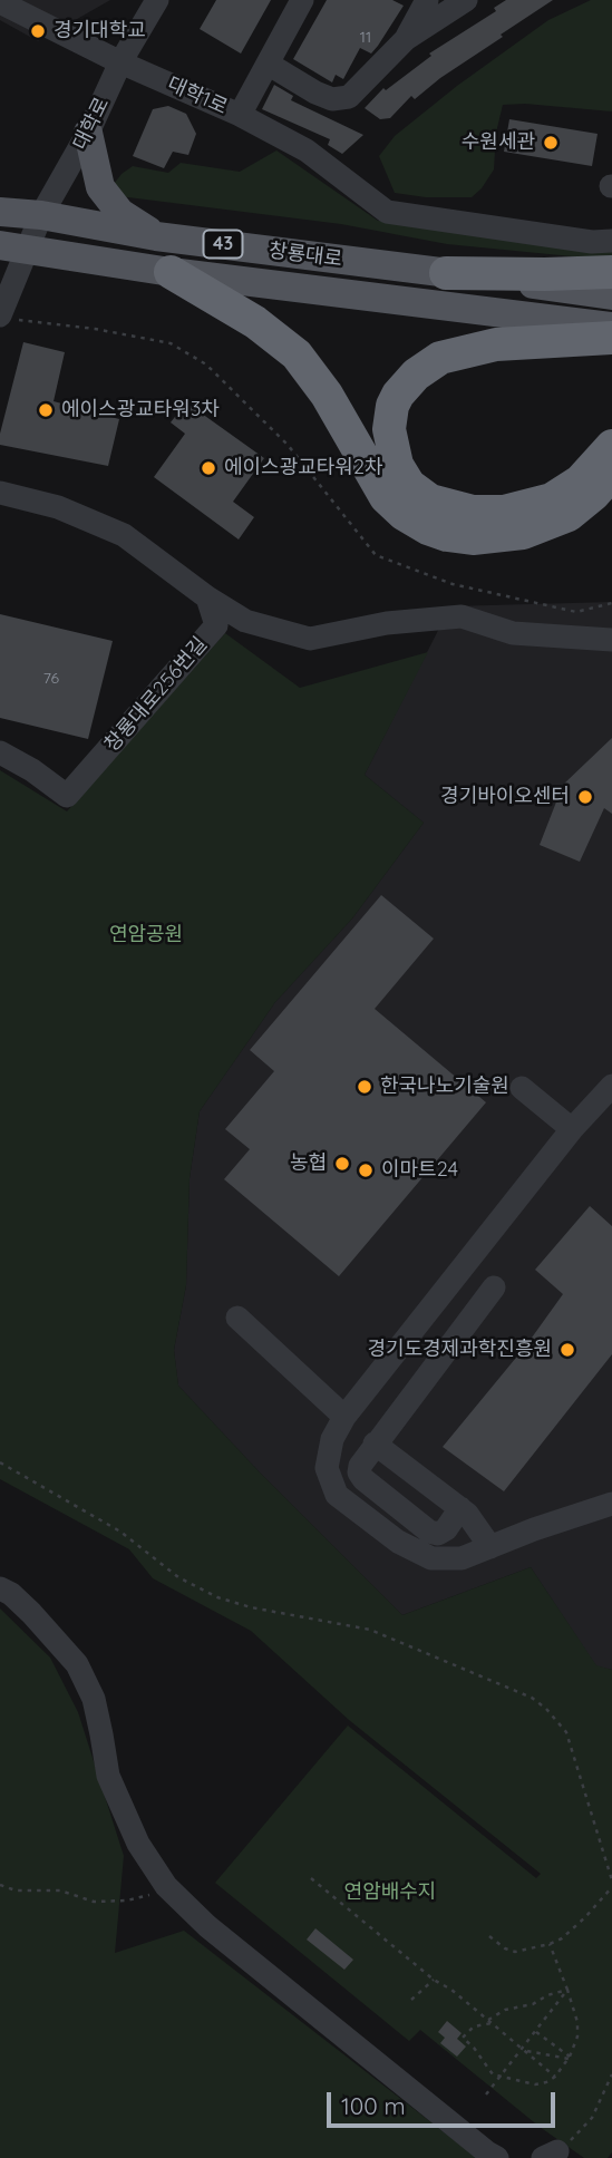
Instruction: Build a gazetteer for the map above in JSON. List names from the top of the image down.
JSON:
{
  "streets": {
    "main road": ["43", "창룡대로"],
    "street": ["대학1로", "대학로", "창룡대로256번길"]
  },
  "crossings": [
    ["대학1로", "대학로"],
    ["대학로", "창룡대로"]
  ],
  "parks": ["연암공원", "연암배수지"],
  "places": [
    "경기대학교",
    "수원세관",
    "에이스광교타워3차",
    "에이스광교타워2차",
    "경기바이오센터",
    "한국나노기술원",
    "농협",
    "이마트24",
    "경기도경제과학진흥원"
  ],
  "house_numbers": ["11", "76"],
  "scale_bar": "100 m"
}
